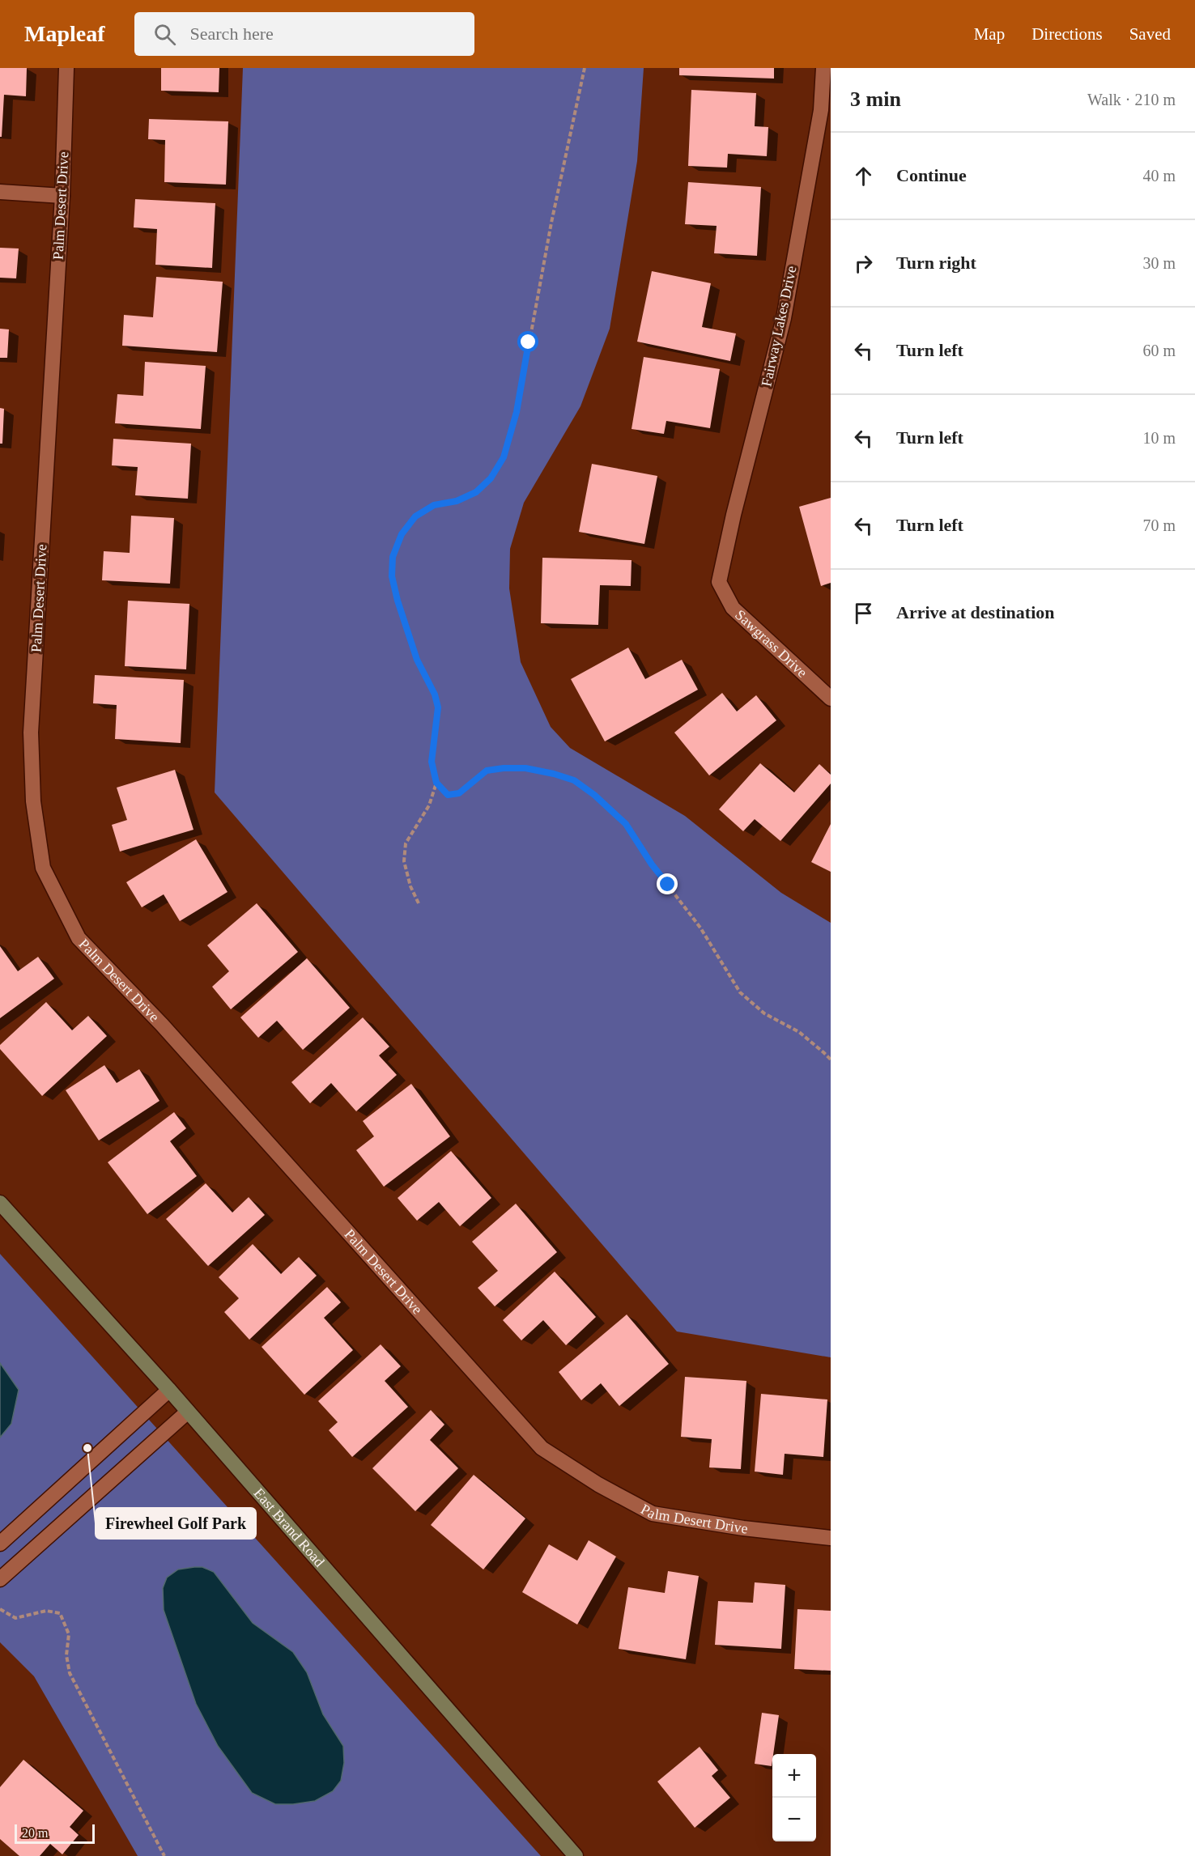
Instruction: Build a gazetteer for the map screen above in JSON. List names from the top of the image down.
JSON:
{
  "streets": {
    "main road": ["East Brand Road"],
    "street": ["Palm Desert Drive", "Fairway Lakes Drive", "Sawgrass Drive"]
  },
  "crossings": [
    ["Fairway Lakes Drive", "Sawgrass Drive"]
  ],
  "places": ["Firewheel Golf Park"],
  "scale_bar": "20 m",
  "page": {
    "header": "Mapleaf",
    "search": "Search here",
    "nav": ["Map", "Directions", "Saved"],
    "heading": ["3 min", "Walk · 210 m"],
    "list": [
      ["Continue", "40 m"],
      ["Turn right", "30 m"],
      ["Turn left", "60 m"],
      ["Turn left", "10 m"],
      ["Turn left", "70 m"],
      "Arrive at destination"
    ],
    "map_buttons": ["+", "−"],
    "scale": "20 m"
  }
}
